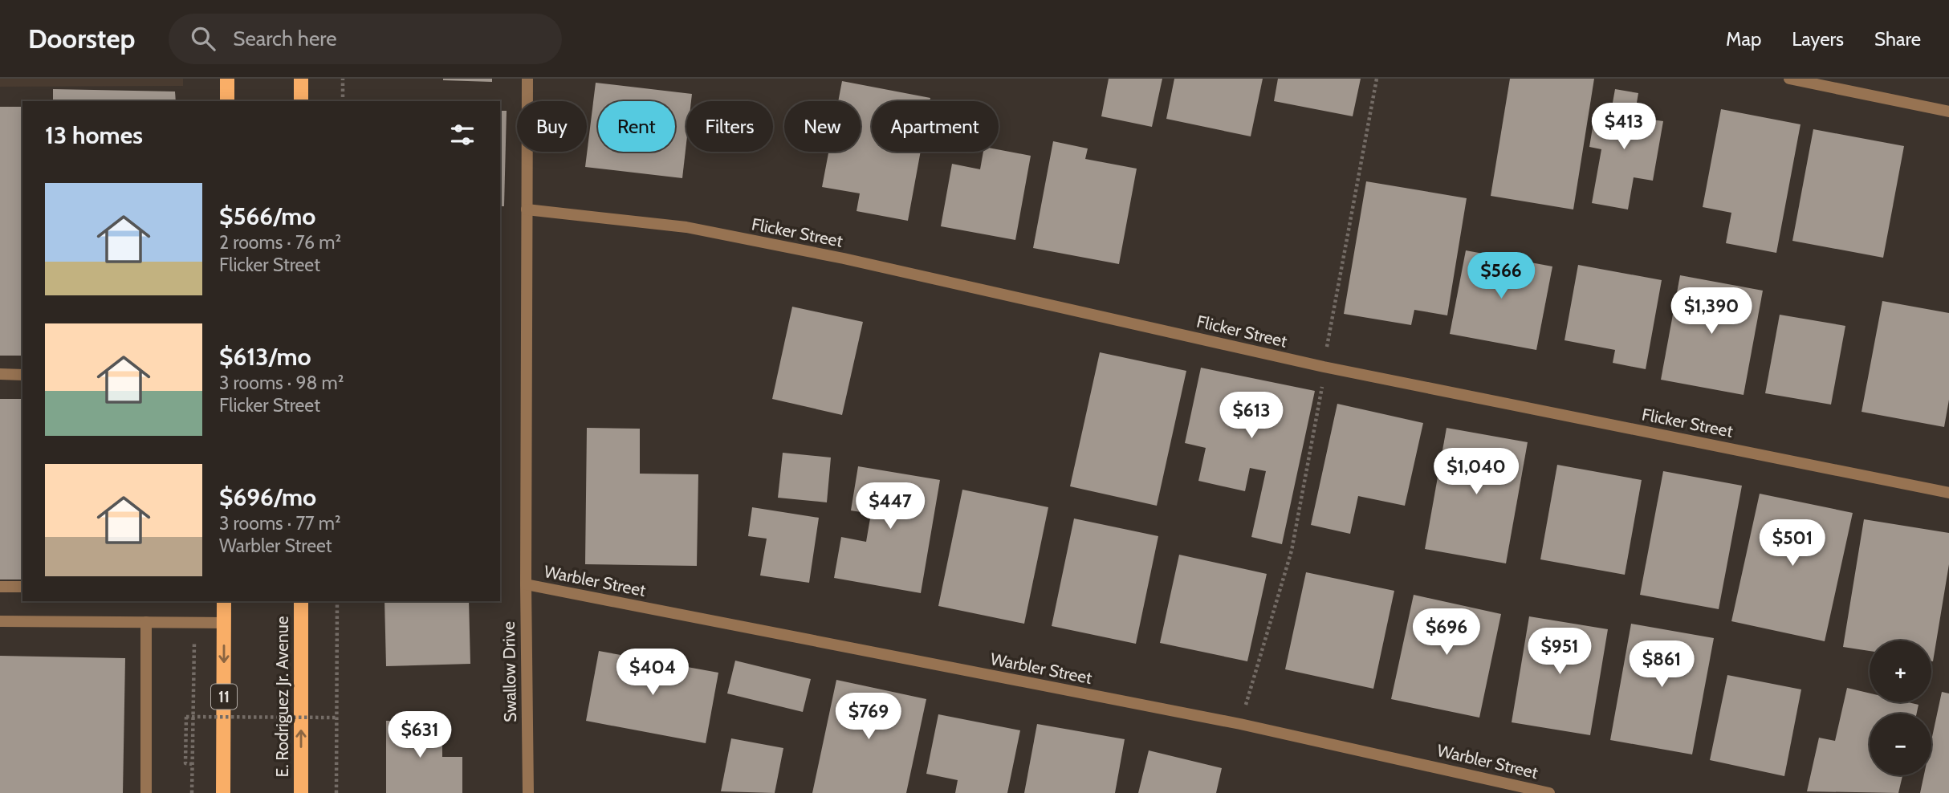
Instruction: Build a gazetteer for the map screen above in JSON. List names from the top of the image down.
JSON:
{
  "streets": {
    "main road": ["11", "E. Rodriguez Jr. Avenue"],
    "street": ["Flicker Street", "Warbler Street", "Swallow Drive"]
  },
  "crossings": [
    ["Flicker Street", "Swallow Drive"],
    ["Warbler Street", "Swallow Drive"]
  ],
  "page": {
    "header": "Doorstep",
    "search": "Search here",
    "nav": ["Map", "Layers", "Share"],
    "chip": [
      "Buy",
      "Rent",
      "Filters",
      "New",
      "Apartment"
    ],
    "heading": "13 homes",
    "price": [
      "$413",
      "$566",
      "$1,390",
      "$613",
      "$1,040",
      "$447",
      "$501",
      "$696",
      "$951",
      "$861",
      "$404",
      "$769",
      "$631"
    ],
    "list": [
      {
        "name": "$566/mo",
        "note": "2 rooms · 76 m² · Flicker Street"
      },
      {
        "name": "$613/mo",
        "note": "3 rooms · 98 m² · Flicker Street"
      },
      {
        "name": "$696/mo",
        "note": "3 rooms · 77 m² · Warbler Street"
      }
    ],
    "map_buttons": ["+", "−"]
  }
}
